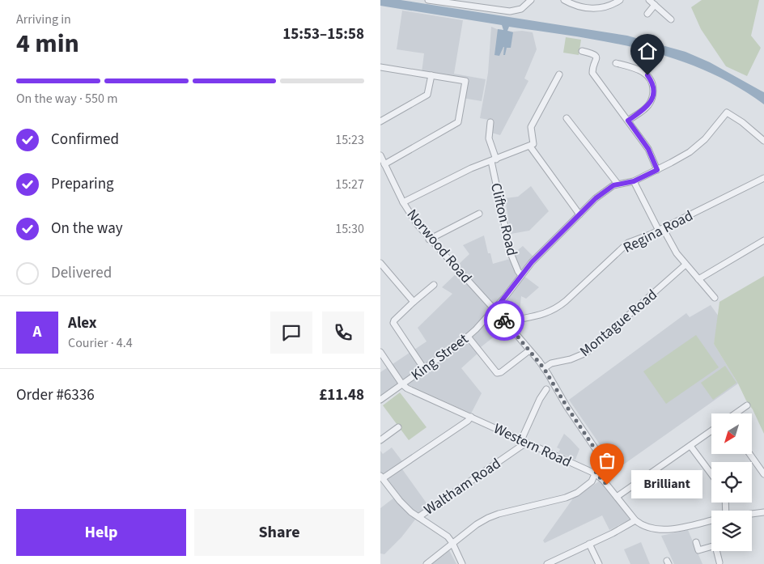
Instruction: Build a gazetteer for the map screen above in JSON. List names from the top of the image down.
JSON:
{
  "streets": {
    "street": [
      "Clifton Road",
      "Regina Road",
      "Norwood Road",
      "Montague Road",
      "King Street",
      "Western Road",
      "Waltham Road"
    ]
  },
  "crossings": [
    ["Clifton Road", "King Street"],
    ["Regina Road", "Norwood Road"],
    ["Norwood Road", "Montague Road"],
    ["Norwood Road", "King Street"],
    ["Norwood Road", "Western Road"],
    ["King Street", "Western Road"],
    ["Western Road", "Waltham Road"]
  ],
  "places": ["Brilliant"],
  "north": "bottom left",
  "page": {
    "heading": ["4 min", "Arriving in", "15:53–15:58"],
    "panel": [
      "Alex",
      "Courier · 4.4",
      "Order #6336",
      "£11.48"
    ],
    "bar": "On the way · 550 m",
    "list": [
      ["Confirmed", "15:23"],
      ["Preparing", "15:27"],
      ["On the way", "15:30"],
      "Delivered"
    ],
    "round": "A",
    "bubble": "Brilliant",
    "buttons": ["Help", "Share"]
  }
}
